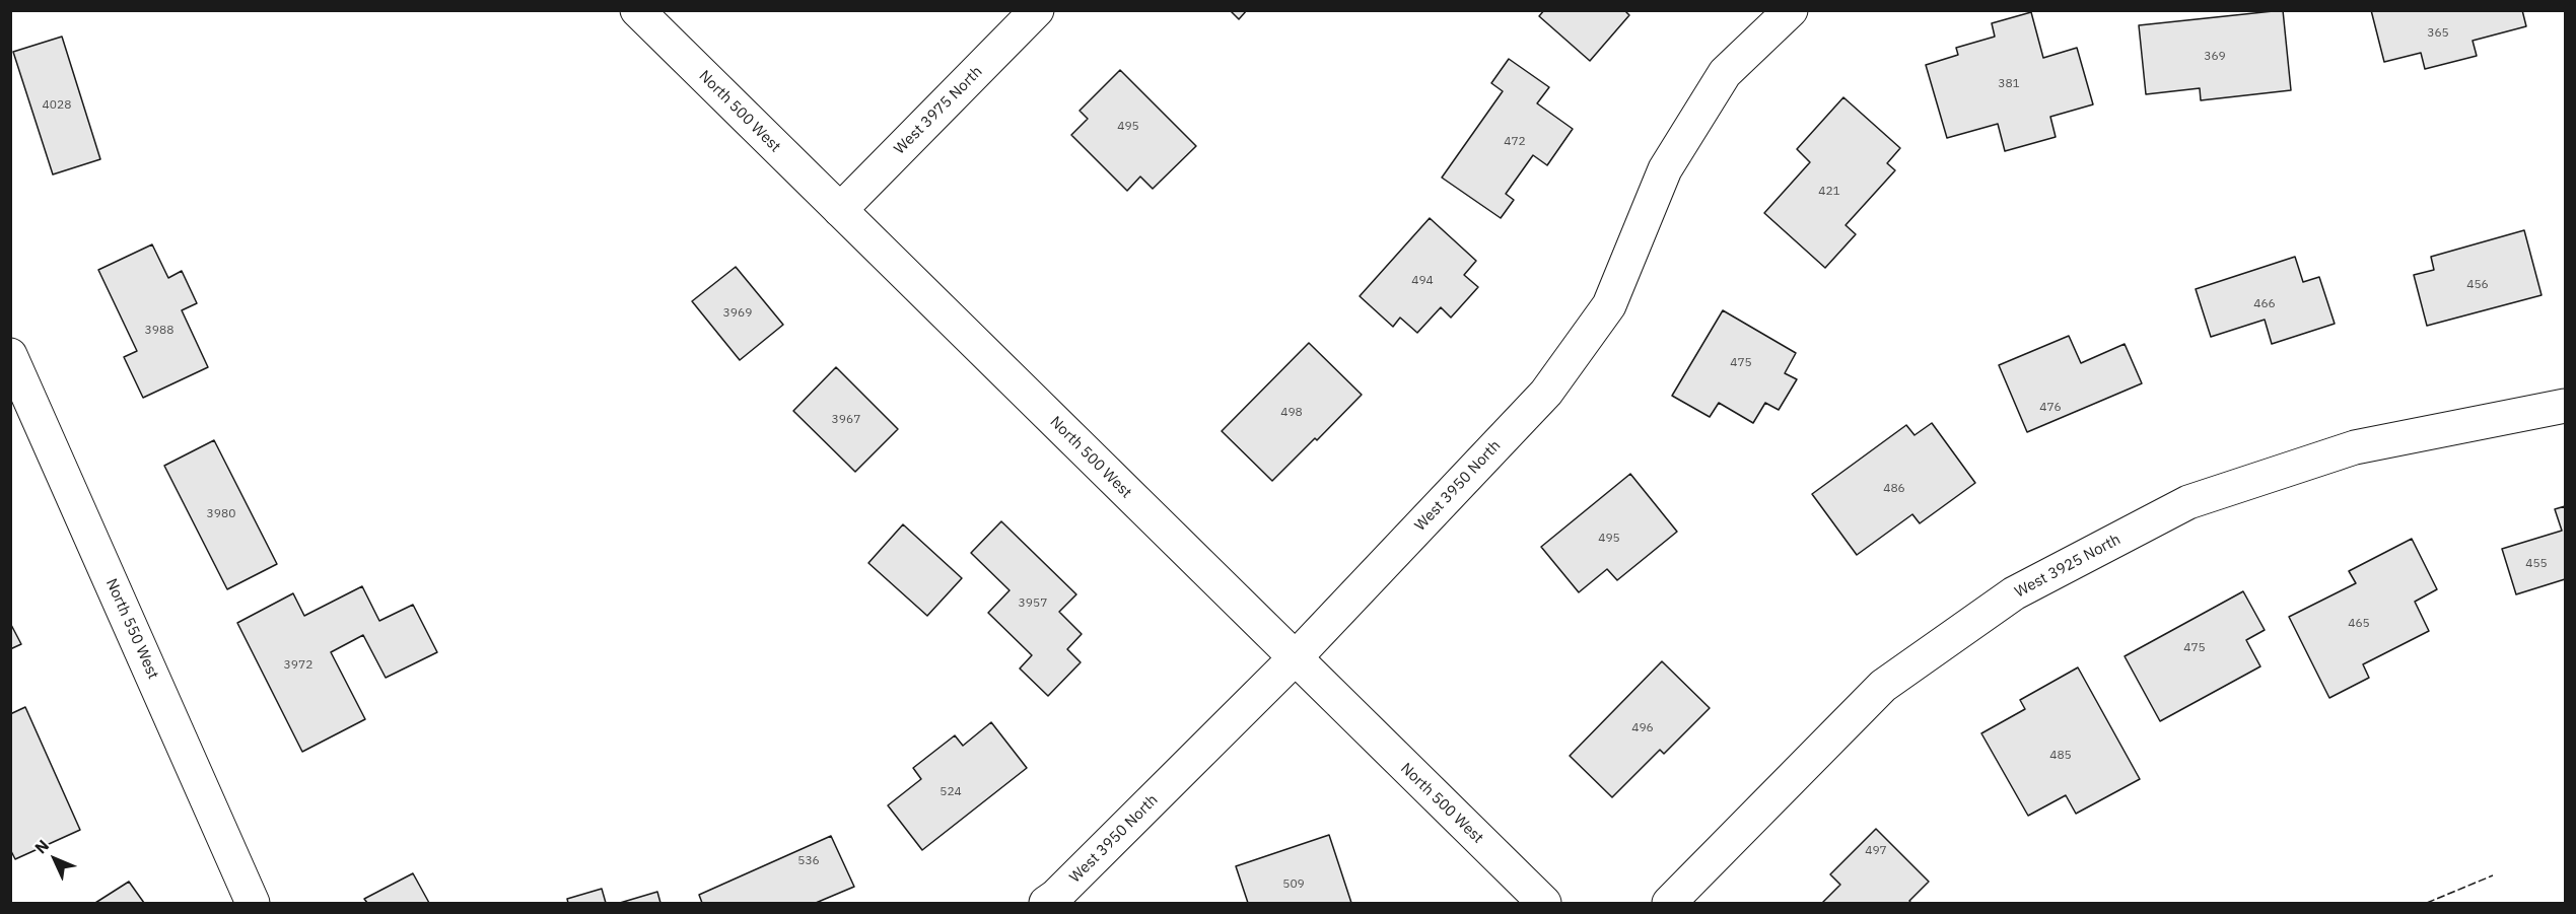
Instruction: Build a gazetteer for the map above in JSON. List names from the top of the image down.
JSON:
{
  "streets": {
    "street": [
      "West 3975 North",
      "North 500 West",
      "West 3950 North",
      "West 3925 North",
      "North 550 West"
    ]
  },
  "crossings": [
    ["West 3975 North", "North 500 West"],
    ["North 500 West", "West 3950 North"]
  ],
  "house_numbers": [
    "365",
    "369",
    "381",
    "4028",
    "495",
    "472",
    "421",
    "494",
    "456",
    "466",
    "3969",
    "3988",
    "475",
    "476",
    "498",
    "3967",
    "486",
    "3980",
    "495",
    "455",
    "3957",
    "465",
    "475",
    "3972",
    "496",
    "485",
    "524",
    "497",
    "536",
    "509"
  ],
  "north": "top left"
}
